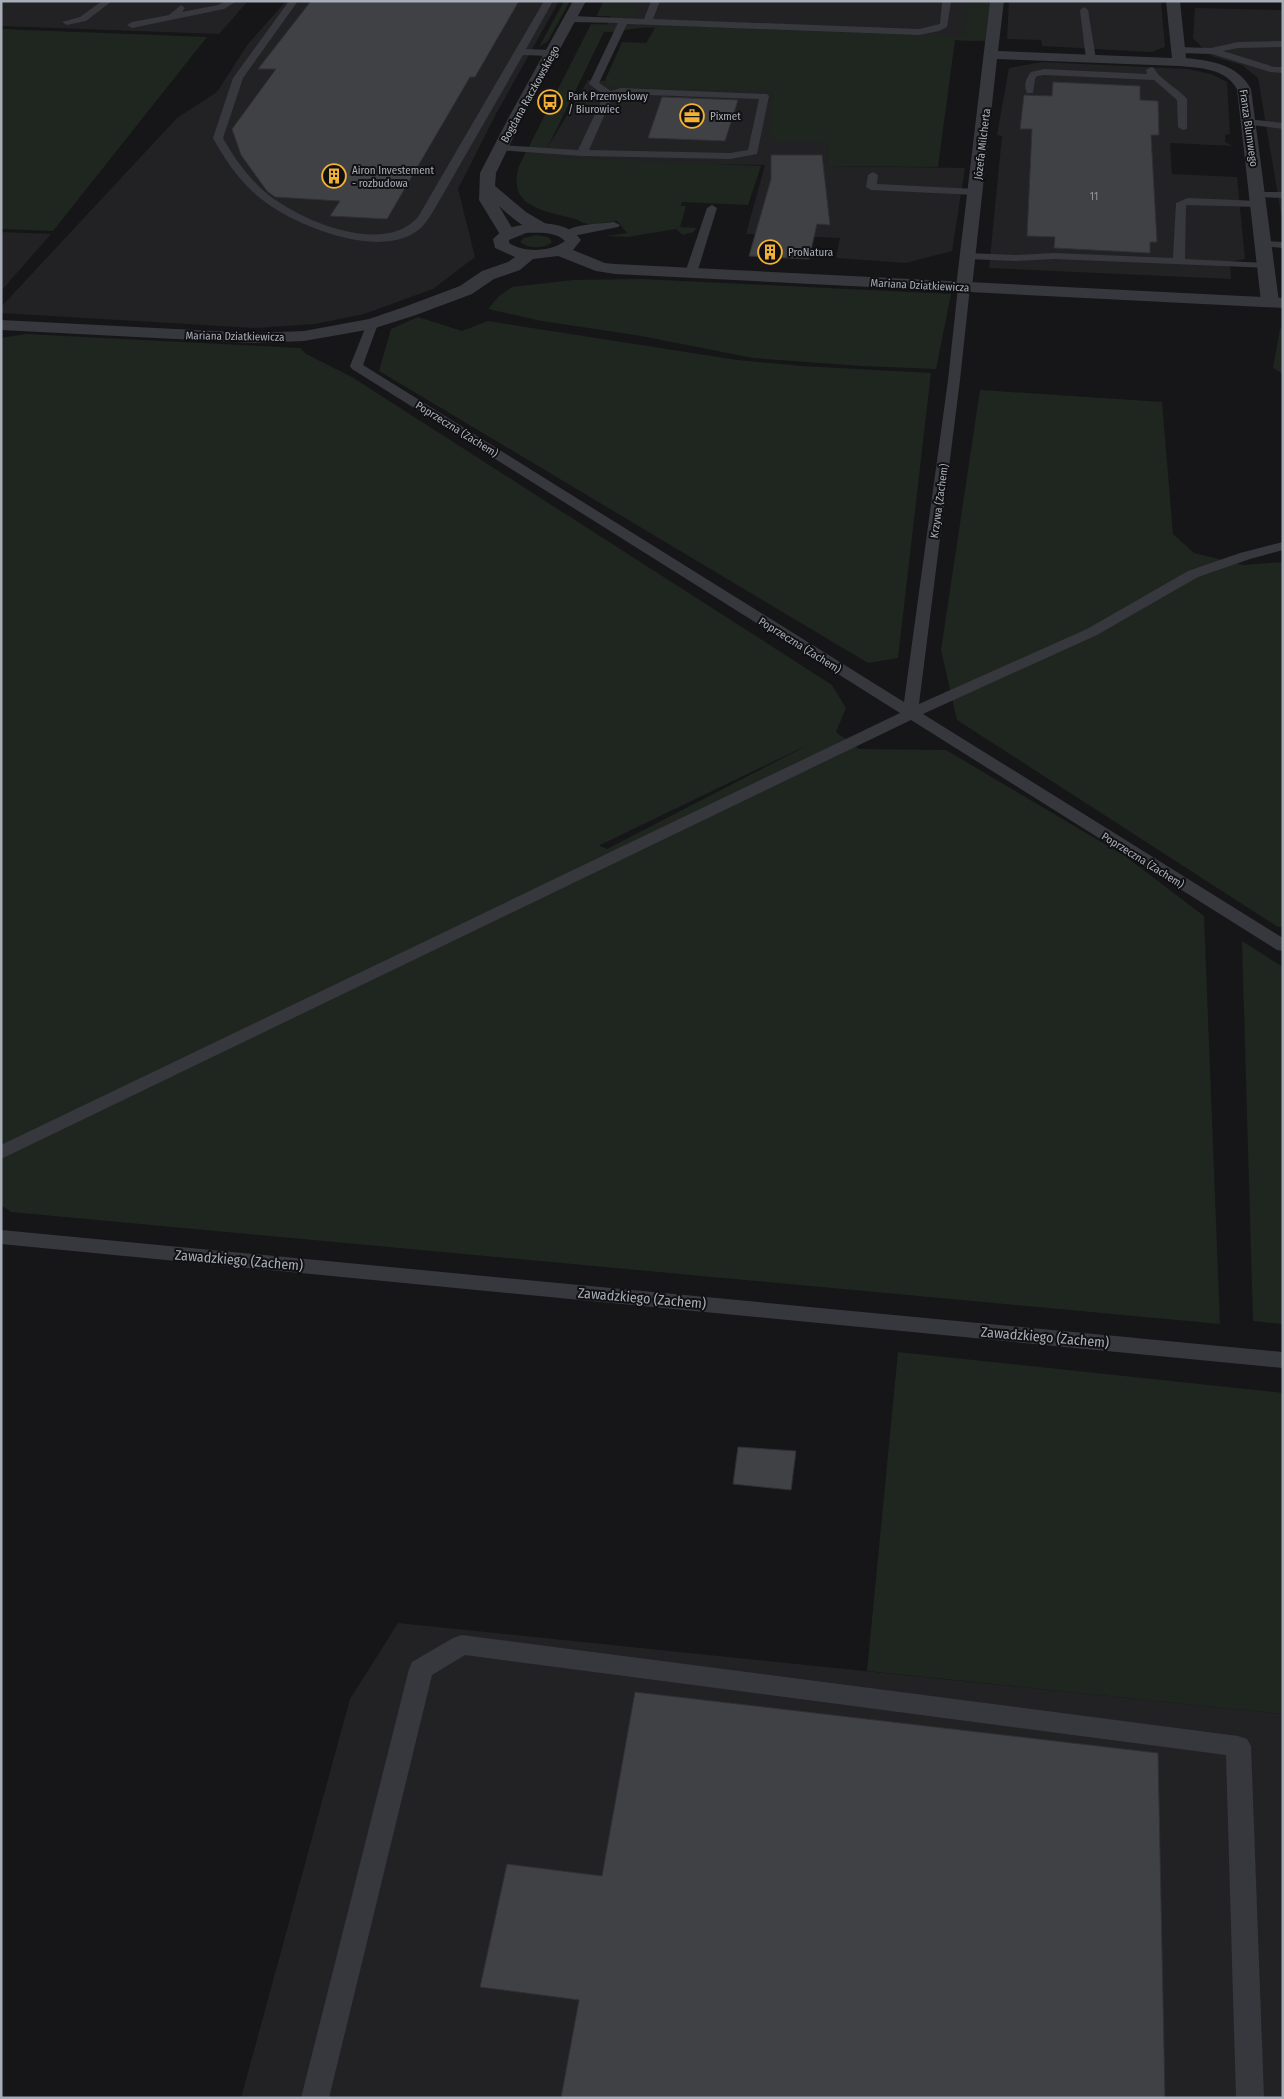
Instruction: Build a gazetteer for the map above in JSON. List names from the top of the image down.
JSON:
{
  "streets": {
    "street": [
      "Bogdana Raczkowskiego",
      "Franza Blumwego",
      "Józefa Milcherta",
      "Mariana Dziatkiewicza"
    ],
    "lane": ["Poprzeczna (Zachem)", "Krzywa (Zachem)", "Zawadzkiego (Zachem)"]
  },
  "crossings": [
    ["Bogdana Raczkowskiego", "Mariana Dziatkiewicza"],
    ["Franza Blumwego", "Józefa Milcherta"],
    ["Franza Blumwego", "Mariana Dziatkiewicza"],
    ["Józefa Milcherta", "Mariana Dziatkiewicza"],
    ["Józefa Milcherta", "Krzywa (Zachem)"],
    ["Mariana Dziatkiewicza", "Poprzeczna (Zachem)"],
    ["Mariana Dziatkiewicza", "Krzywa (Zachem)"],
    ["Poprzeczna (Zachem)", "Krzywa (Zachem)"]
  ],
  "places": {
    "bus stop": ["Park Przemysłowy / Biurowiec"],
    "office": ["Pixmet"],
    "building": ["Airon Investement - rozbudowa", "ProNatura"]
  },
  "house_numbers": ["11"]
}
